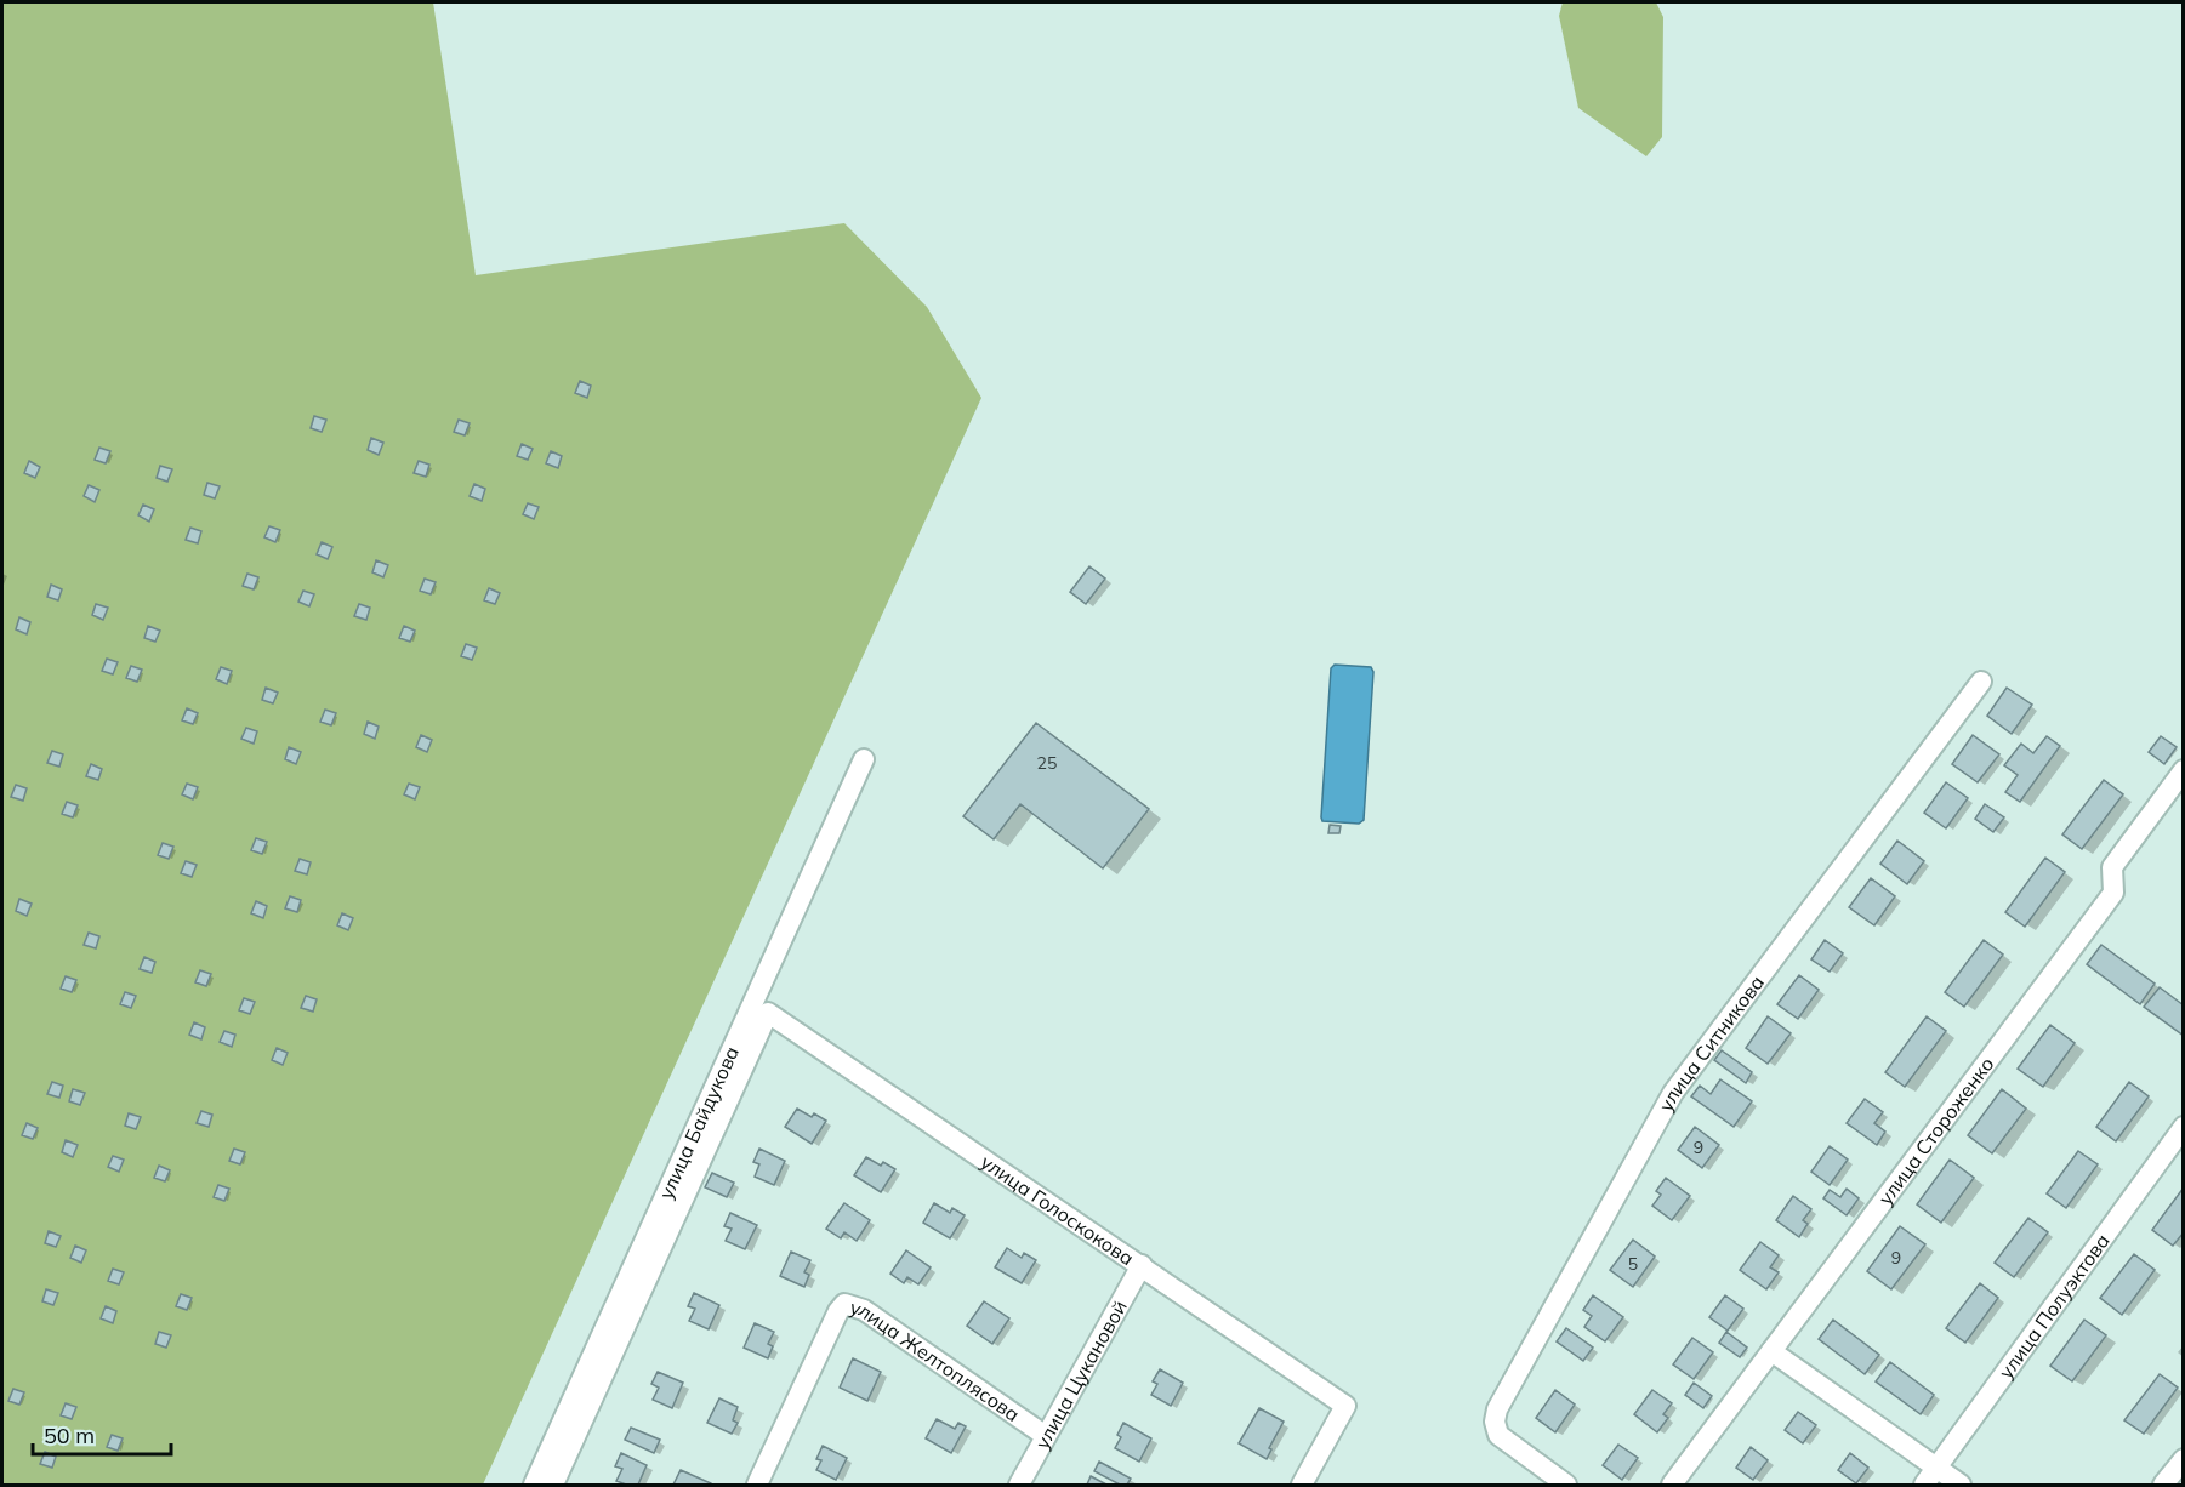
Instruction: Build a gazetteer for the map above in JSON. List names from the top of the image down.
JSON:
{
  "streets": {
    "street": [
      "улица Ситникова",
      "улица Байдукова",
      "улица Стороженко",
      "улица Голоскокова",
      "улица Полуэктова",
      "улица Желтоплясова",
      "улица Цукановой"
    ]
  },
  "crossings": [
    ["улица Байдукова", "улица Голоскокова"],
    ["улица Голоскокова", "улица Цукановой"],
    ["улица Желтоплясова", "улица Цукановой"]
  ],
  "house_numbers": [
    "25",
    "9",
    "9",
    "5"
  ],
  "scale_bar": "50 m"
}
